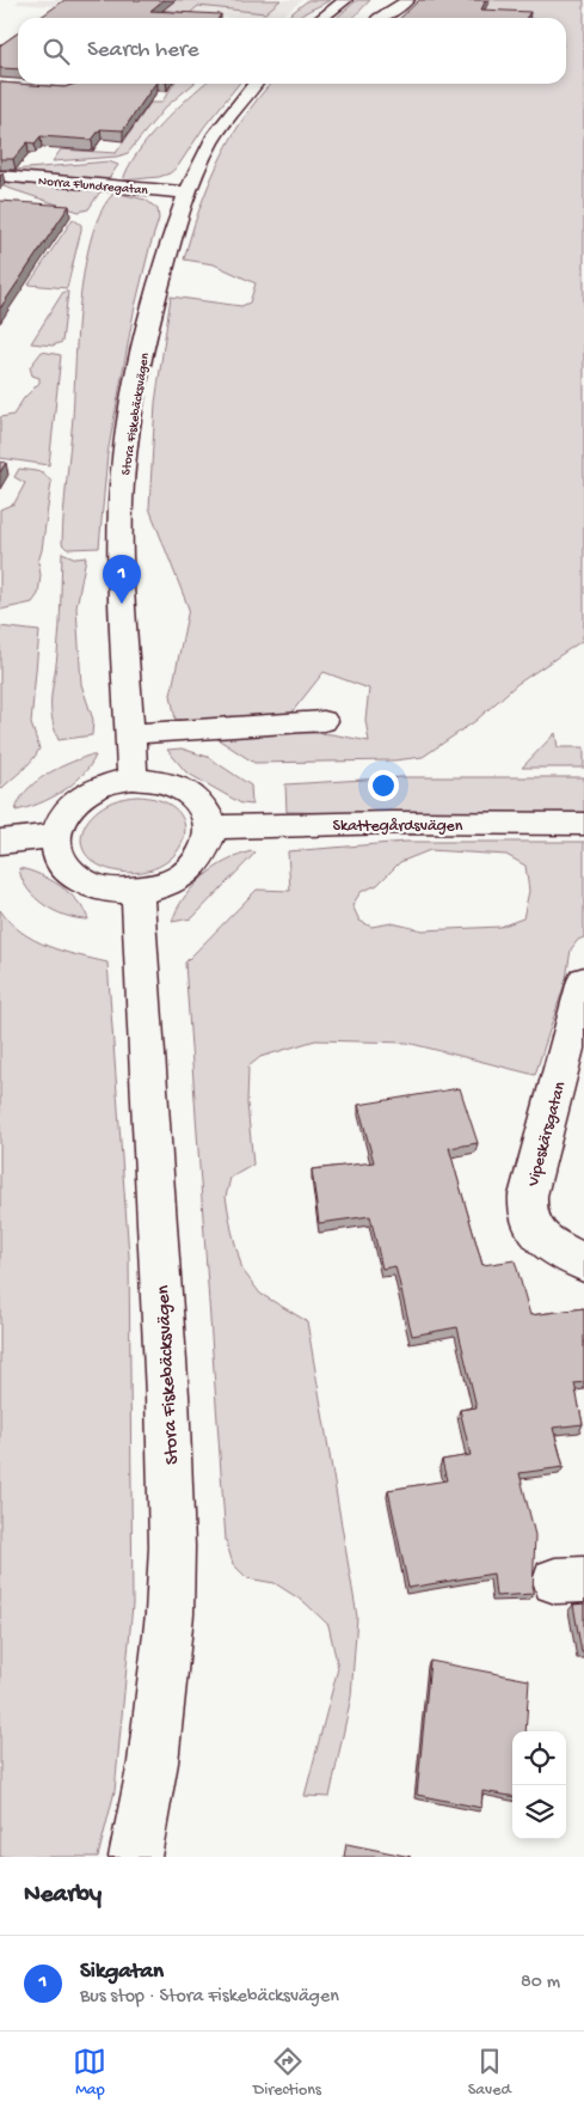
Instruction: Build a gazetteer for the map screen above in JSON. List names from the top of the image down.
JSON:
{
  "streets": {
    "street": [
      "Norra Flundregatan",
      "Stora Fiskebäcksvägen",
      "Skattegårdsvägen",
      "Vipeskärsgatan"
    ]
  },
  "crossings": [
    ["Norra Flundregatan", "Stora Fiskebäcksvägen"],
    ["Stora Fiskebäcksvägen", "Skattegårdsvägen"]
  ],
  "page": {
    "search": "Search here",
    "pins": "1",
    "heading": "Nearby",
    "list": [
      {
        "mark": "1",
        "name": "Sikgatan",
        "note": "Bus stop · Stora Fiskebäcksvägen",
        "value": "80 m"
      }
    ],
    "nav": ["Map", "Directions", "Saved"]
  }
}
